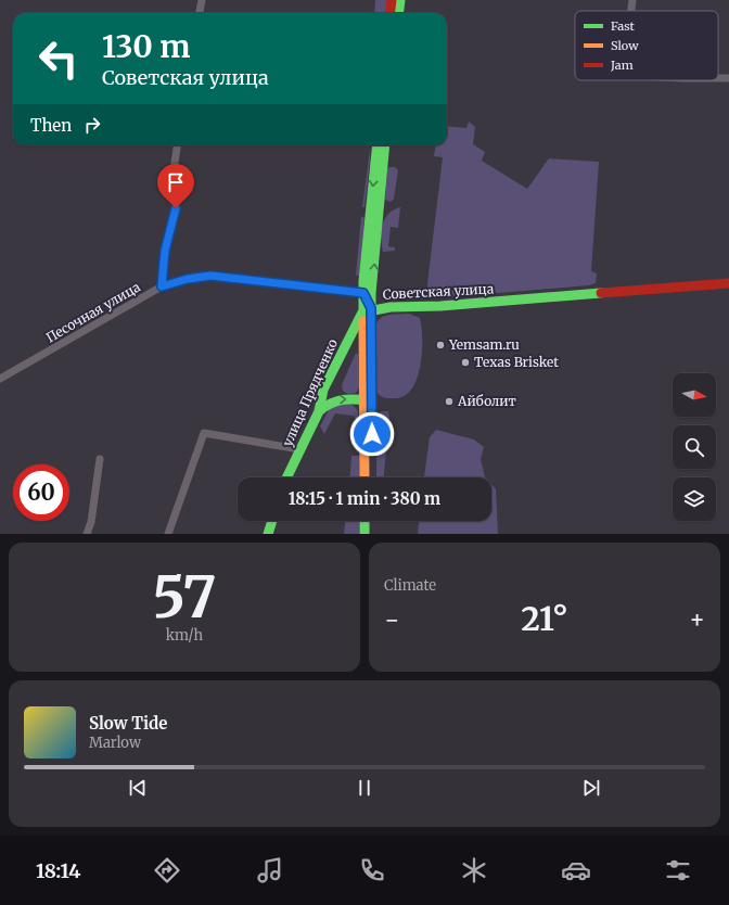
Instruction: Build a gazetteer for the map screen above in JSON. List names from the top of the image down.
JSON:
{
  "streets": {
    "main road": ["Советская улица", "улица Прядченко"],
    "street": ["Песочная улица"]
  },
  "crossings": [
    ["Советская улица", "Песочная улица"],
    ["Советская улица", "улица Прядченко"]
  ],
  "places": ["Yemsam.ru", "Texas Brisket", "Айболит"],
  "legend": ["Fast", "Slow", "Jam"],
  "north": "right",
  "page": {
    "turn": ["130 m", "Советская улица"],
    "then": "Then",
    "limit": "60",
    "trip": "18:15 · 1 min · 380 m",
    "tile": [
      ["57", "km/h"],
      "Climate"
    ],
    "heat": ["−", "21°", "+"],
    "song": ["Slow Tide", "Marlow"],
    "tabs": "18:14"
  }
}
